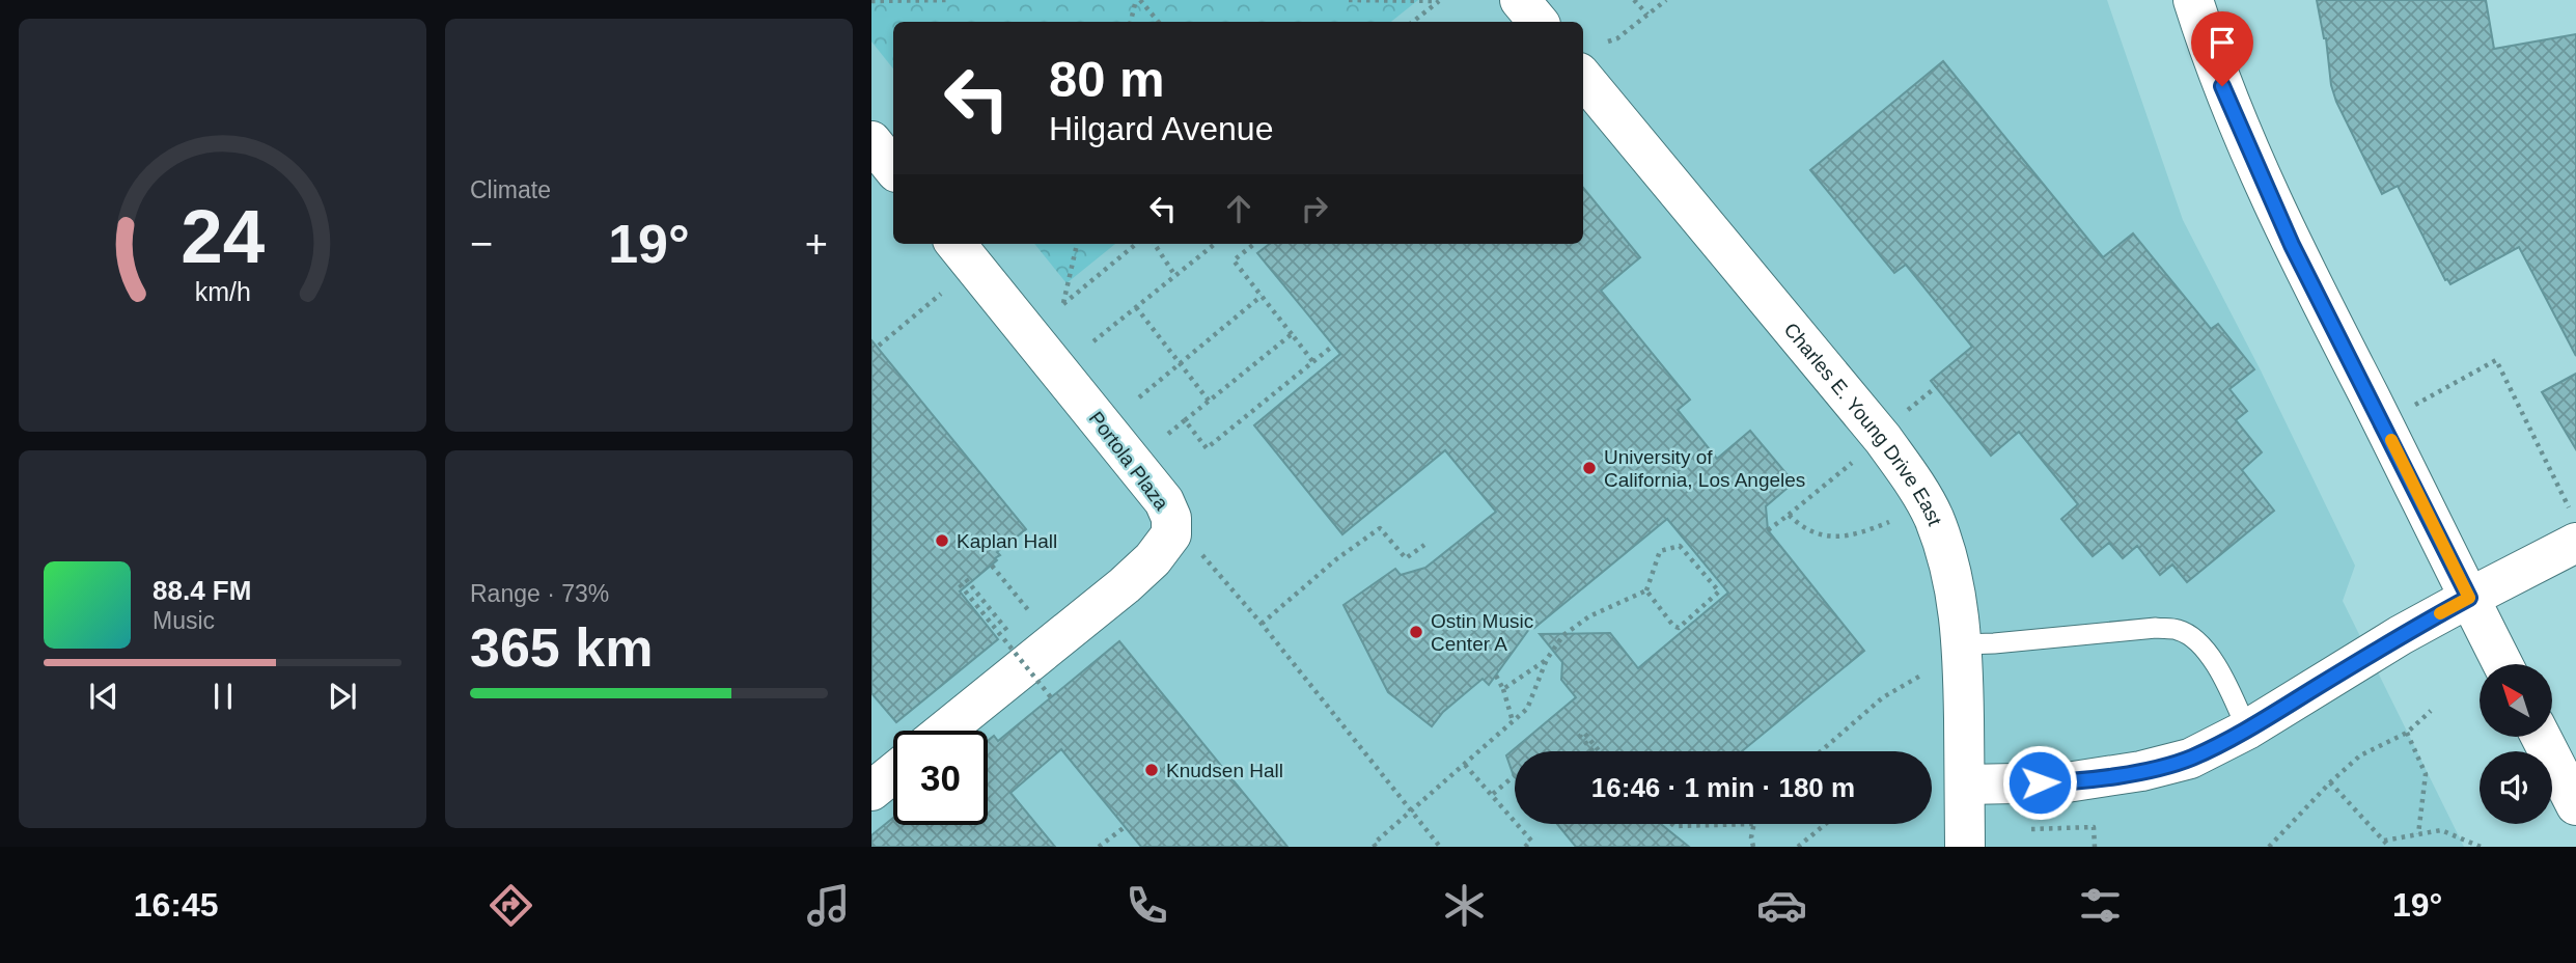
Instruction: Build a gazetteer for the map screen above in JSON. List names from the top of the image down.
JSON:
{
  "streets": {
    "street": ["Charles E. Young Drive East", "Portola Plaza"]
  },
  "places": [
    "University of California, Los Angeles",
    "Kaplan Hall",
    "Ostin Music Center A",
    "Knudsen Hall"
  ],
  "north": "top left",
  "page": {
    "tile": [
      "Climate",
      ["Range · 73%", "365 km"]
    ],
    "turn": ["80 m", "Hilgard Avenue"],
    "heat": ["−", "19°", "+"],
    "song": ["88.4 FM", "Music"],
    "limit": "30",
    "trip": "16:46 · 1 min · 180 m",
    "tabs": ["16:45", "19°"],
    "gauge": ["24", "km/h"]
  }
}
